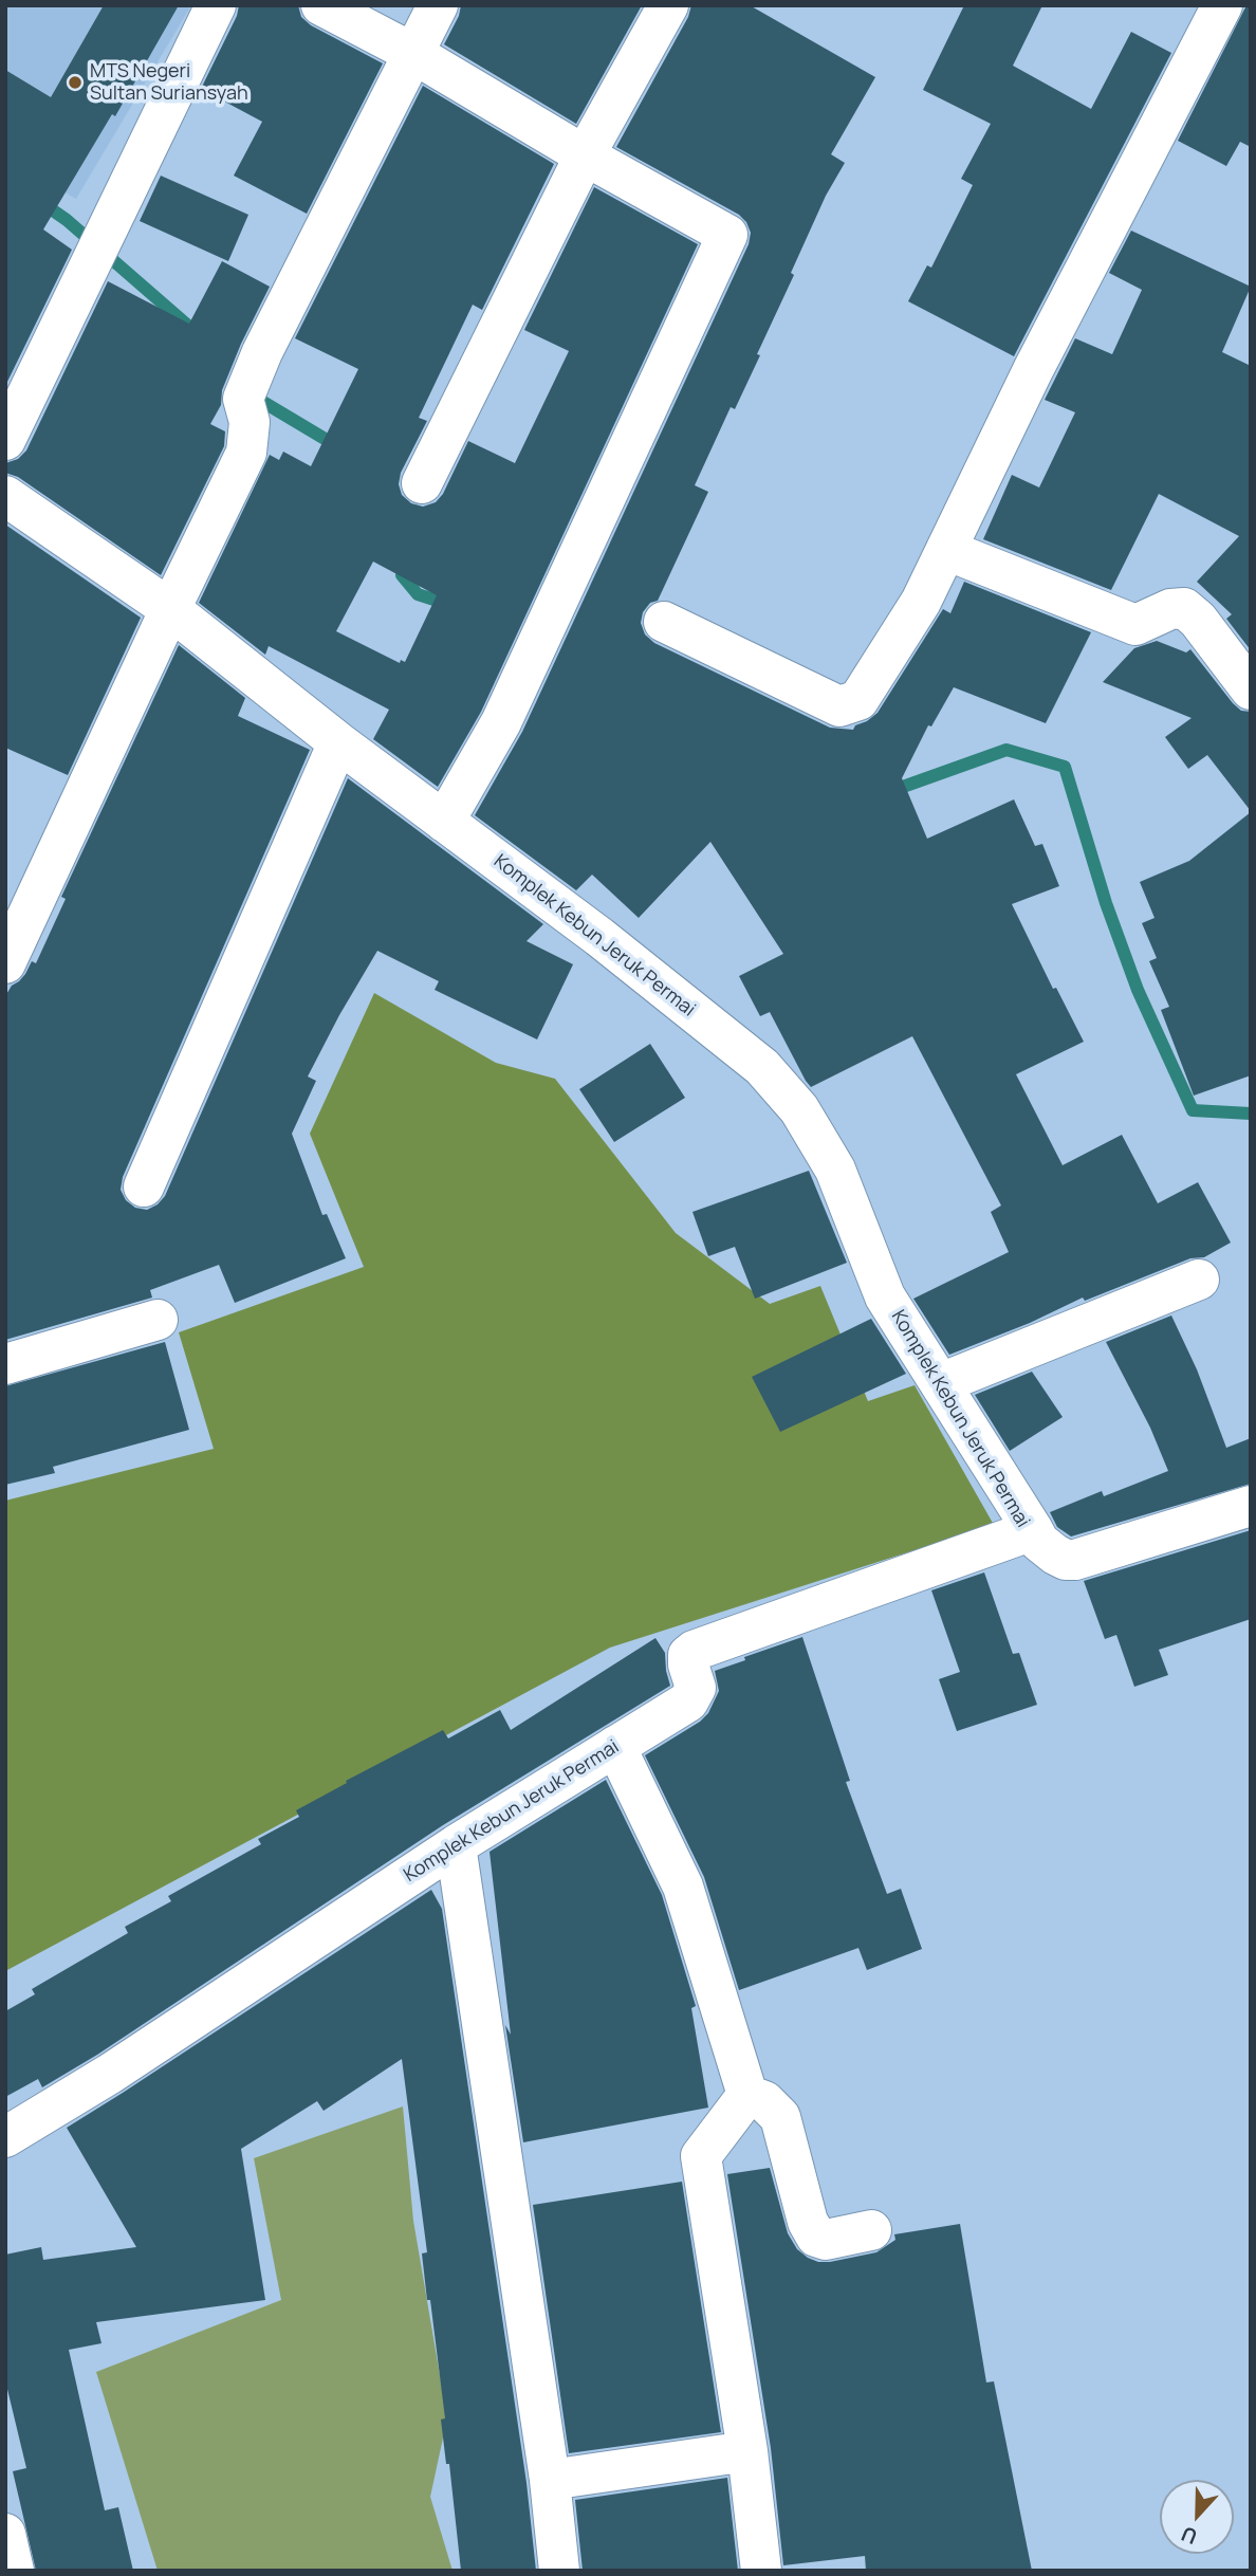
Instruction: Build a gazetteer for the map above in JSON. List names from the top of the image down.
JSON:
{
  "streets": {
    "street": ["Komplek Kebun Jeruk Permai"]
  },
  "places": ["MTS Negeri Sultan Suriansyah"],
  "north": "bottom"
}
